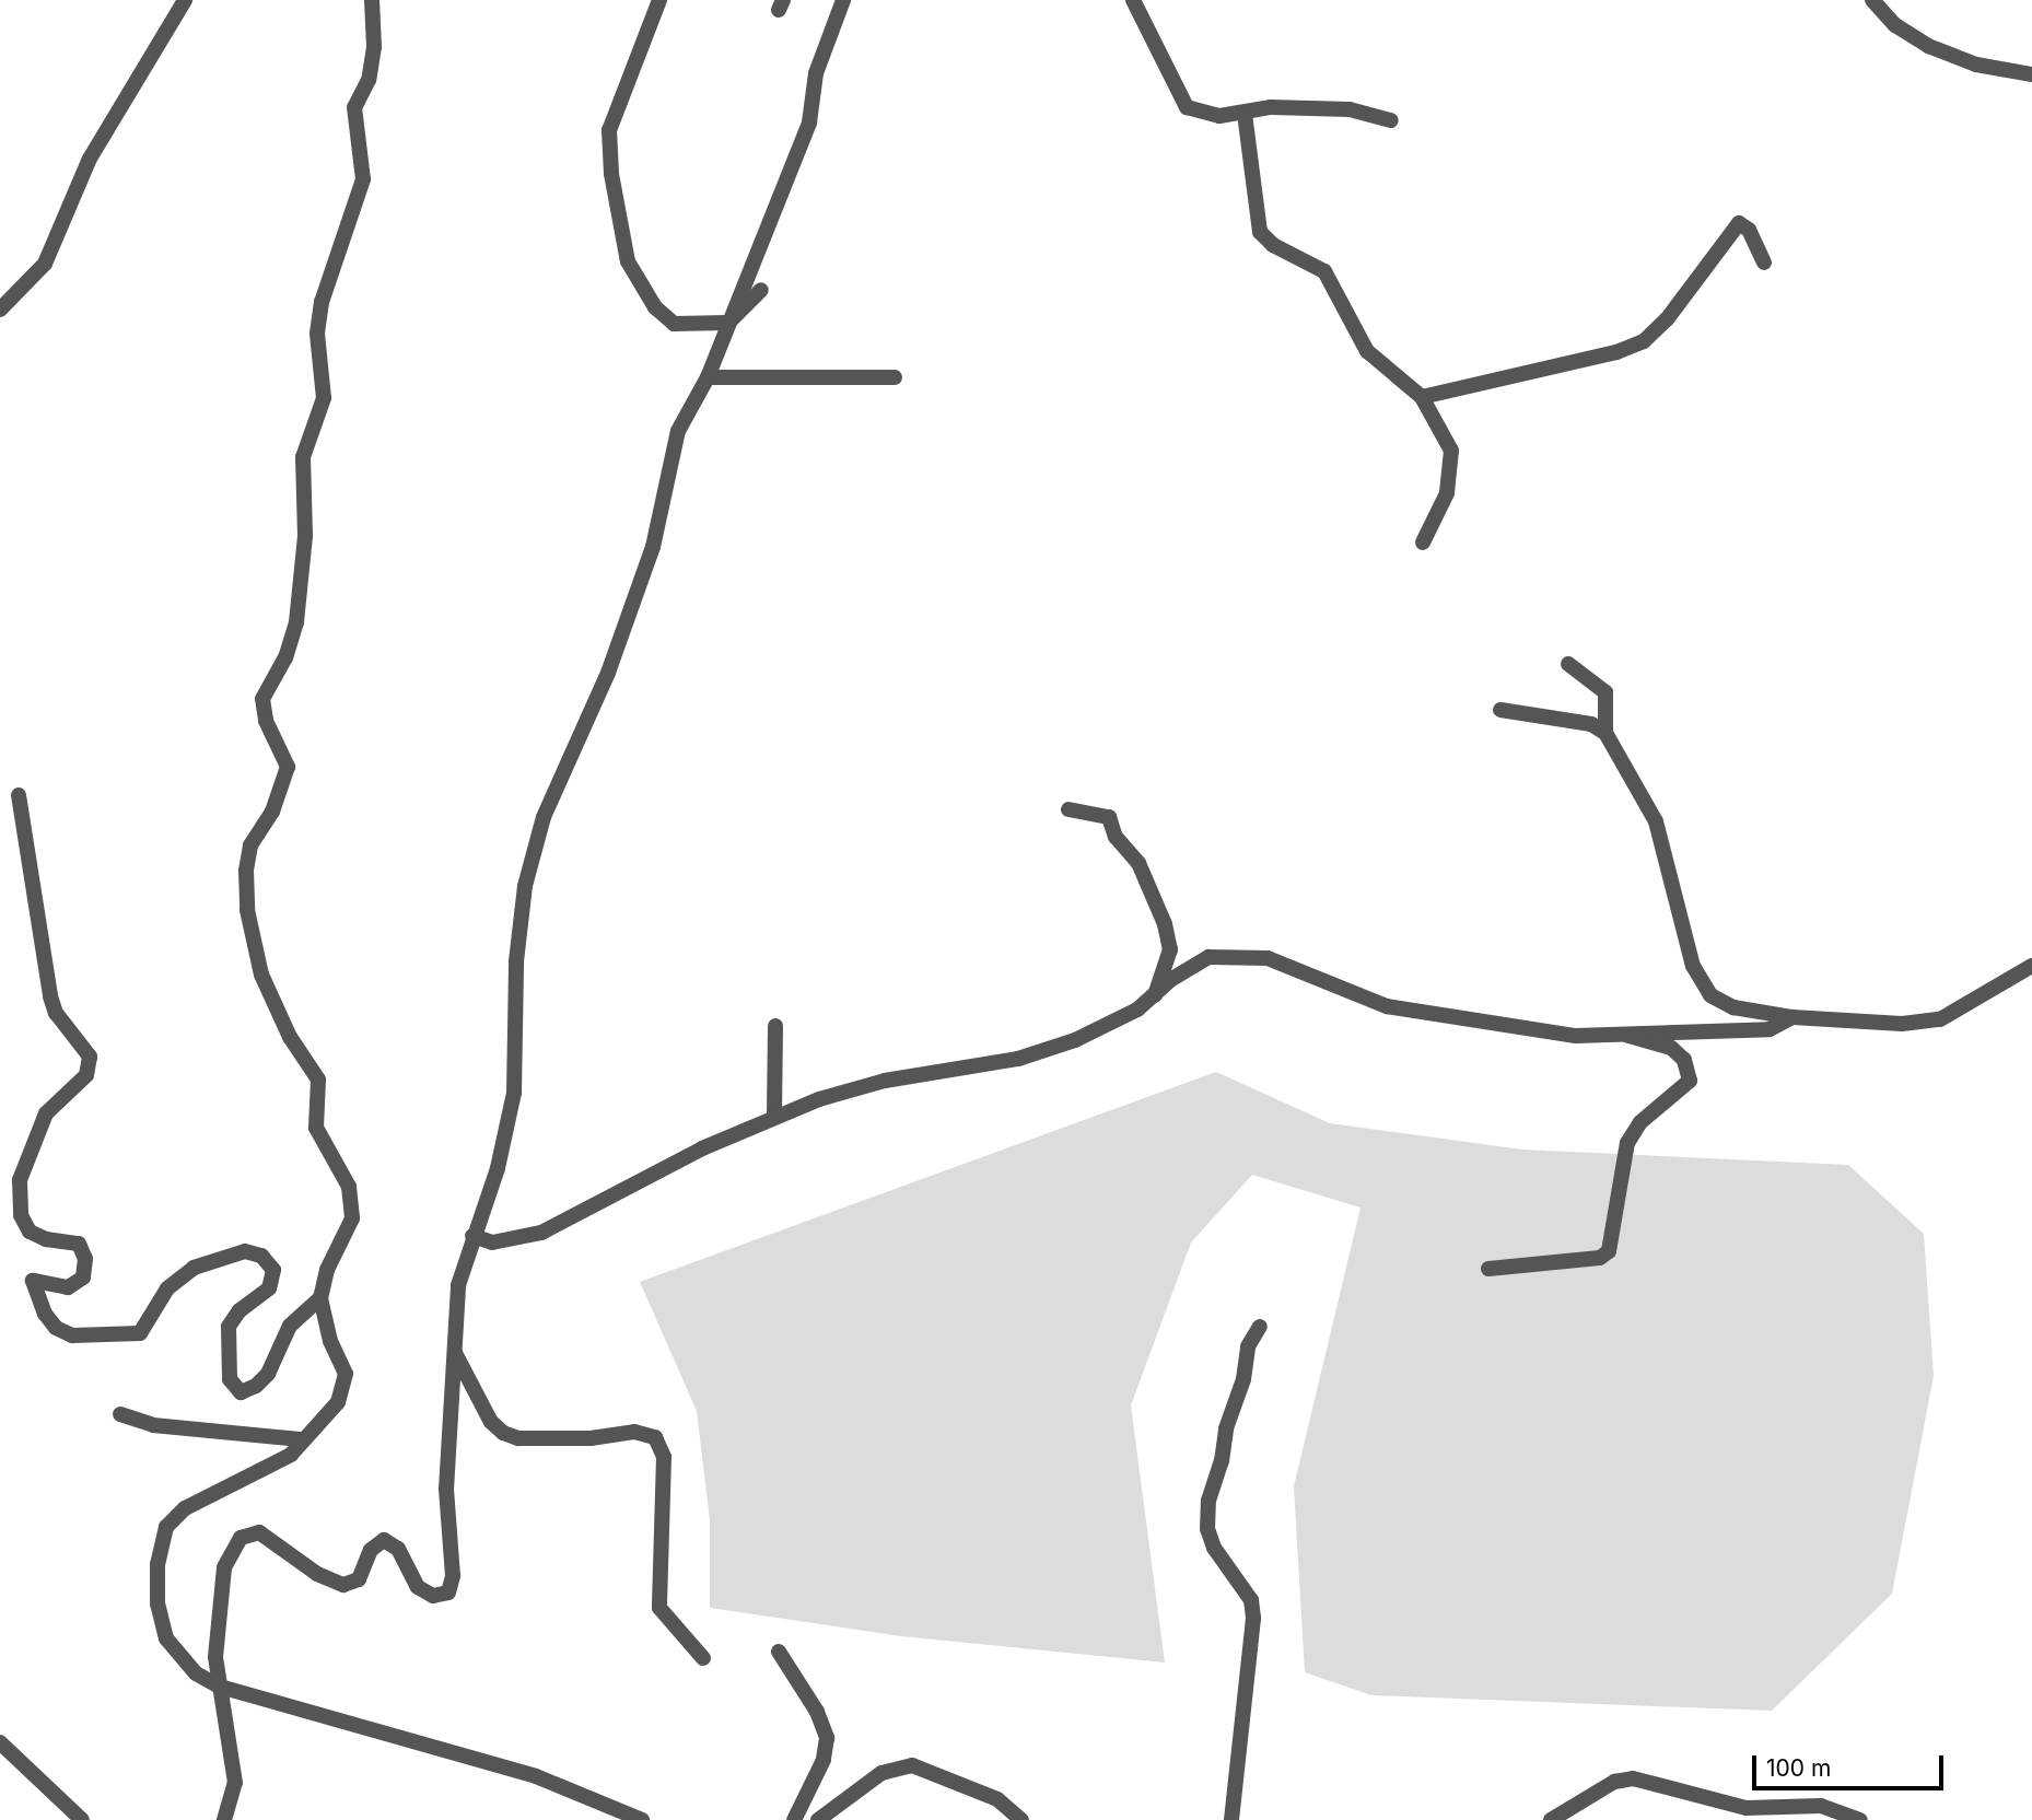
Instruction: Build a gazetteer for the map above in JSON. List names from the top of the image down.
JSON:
{
  "scale_bar": "100 m"
}
